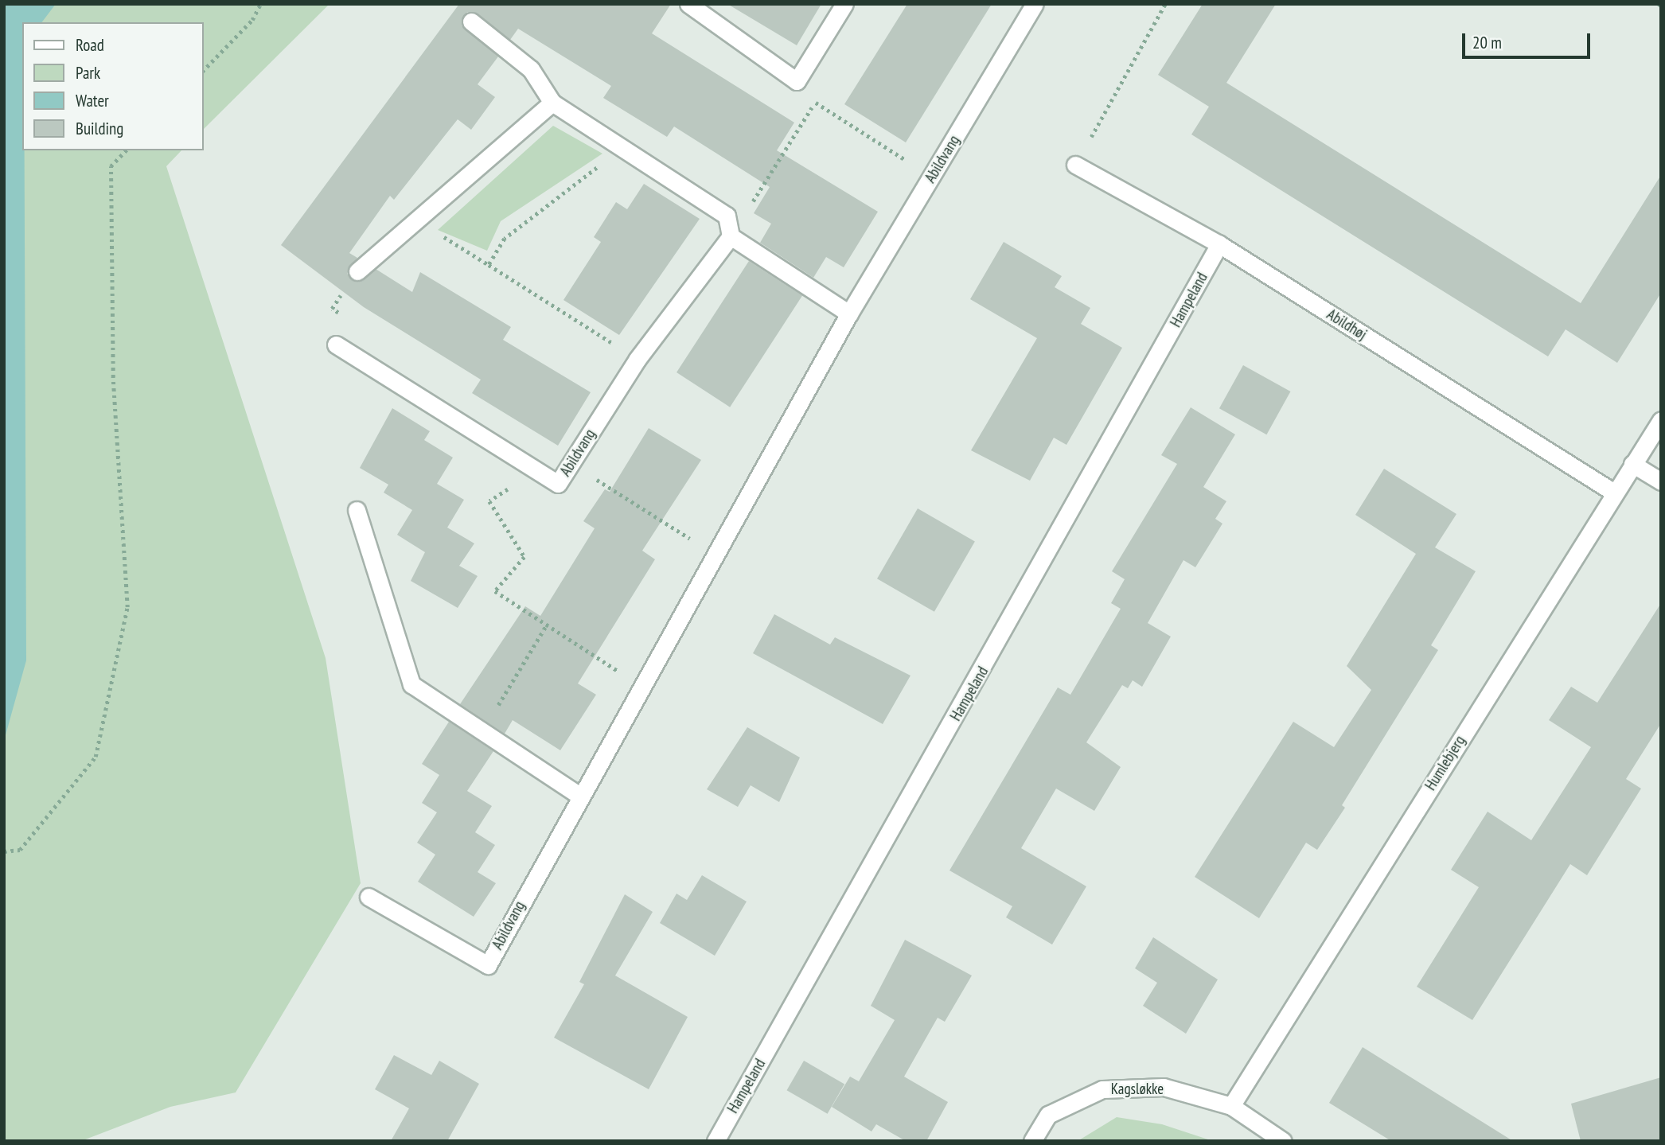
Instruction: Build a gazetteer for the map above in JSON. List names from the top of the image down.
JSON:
{
  "streets": {
    "street": [
      "Abildvang",
      "Hampeland",
      "Abildhøj",
      "Humlebjerg",
      "Kagsløkke"
    ]
  },
  "crossings": [
    ["Hampeland", "Abildhøj"],
    ["Abildhøj", "Humlebjerg"],
    ["Humlebjerg", "Kagsløkke"]
  ],
  "legend": [
    "Road",
    "Park",
    "Water",
    "Building"
  ],
  "scale_bar": "20 m"
}
